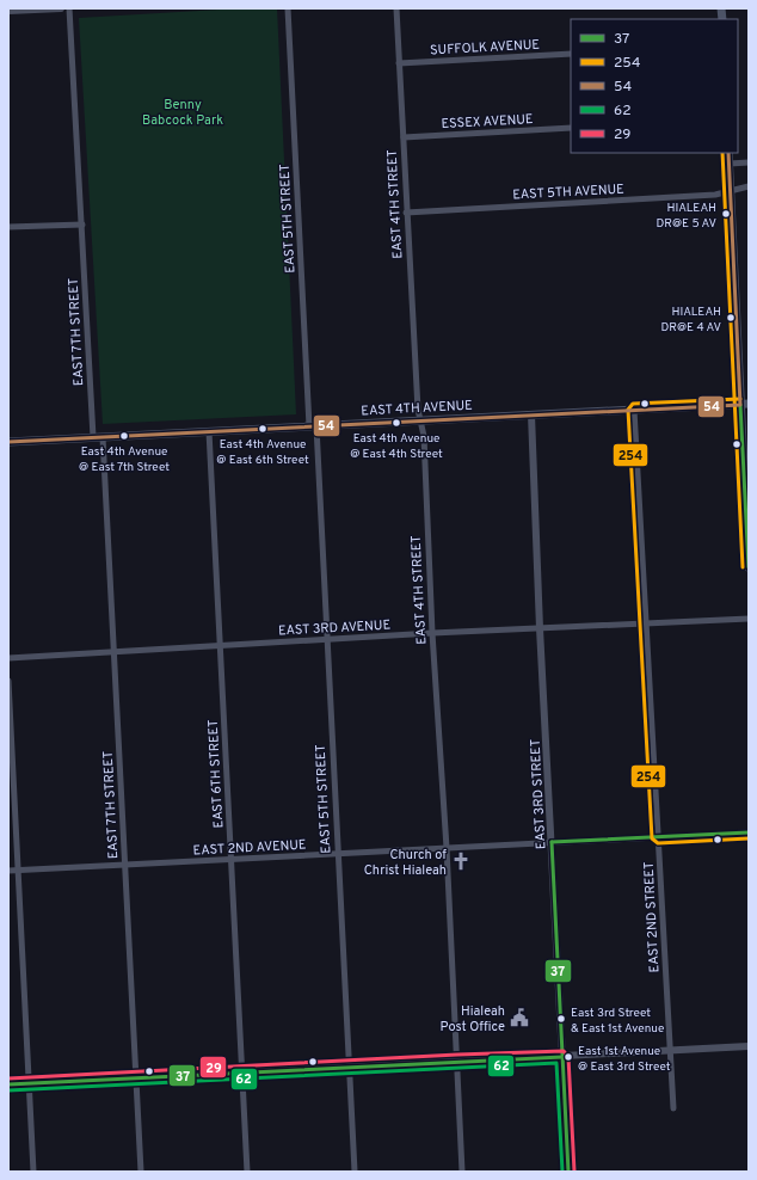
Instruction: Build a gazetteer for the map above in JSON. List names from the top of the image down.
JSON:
{
  "streets": {
    "main road": ["EAST 4TH AVENUE"],
    "street": [
      "SUFFOLK AVENUE",
      "ESSEX AVENUE",
      "EAST 5TH AVENUE",
      "EAST 4TH STREET",
      "EAST 5TH STREET",
      "EAST 7TH STREET",
      "EAST 3RD AVENUE",
      "EAST 6TH STREET",
      "EAST 3RD STREET",
      "EAST 2ND AVENUE",
      "EAST 2ND STREET"
    ]
  },
  "crossings": [
    ["SUFFOLK AVENUE", "EAST 4TH STREET"],
    ["ESSEX AVENUE", "EAST 4TH STREET"],
    ["EAST 5TH AVENUE", "EAST 4TH STREET"],
    ["EAST 4TH STREET", "EAST 4TH AVENUE"],
    ["EAST 4TH STREET", "EAST 3RD AVENUE"],
    ["EAST 4TH STREET", "EAST 2ND AVENUE"],
    ["EAST 5TH STREET", "EAST 4TH AVENUE"],
    ["EAST 5TH STREET", "EAST 3RD AVENUE"],
    ["EAST 5TH STREET", "EAST 2ND AVENUE"],
    ["EAST 7TH STREET", "EAST 4TH AVENUE"],
    ["EAST 7TH STREET", "EAST 3RD AVENUE"],
    ["EAST 7TH STREET", "EAST 2ND AVENUE"],
    ["EAST 4TH AVENUE", "EAST 6TH STREET"],
    ["EAST 4TH AVENUE", "EAST 3RD STREET"],
    ["EAST 4TH AVENUE", "EAST 2ND STREET"],
    ["EAST 3RD AVENUE", "EAST 6TH STREET"],
    ["EAST 3RD AVENUE", "EAST 3RD STREET"],
    ["EAST 3RD AVENUE", "EAST 2ND STREET"],
    ["EAST 6TH STREET", "EAST 2ND AVENUE"],
    ["EAST 3RD STREET", "EAST 2ND AVENUE"],
    ["EAST 2ND AVENUE", "EAST 2ND STREET"]
  ],
  "parks": ["Benny Babcock Park"],
  "places": {
    "other": [
      "HIALEAH DR@E 5 AV",
      "HIALEAH DR@E 4 AV",
      "East 4th Avenue @ East 4th Street",
      "East 4th Avenue @ East 6th Street",
      "East 4th Avenue @ East 7th Street",
      "East 3rd Street & East 1st Avenue",
      "East 1st Avenue @ East 3rd Street"
    ],
    "church": ["Church of Christ Hialeah"],
    "public building": ["Hialeah Post Office"]
  },
  "lines": [
    "transit line 254",
    "transit line 54",
    "transit line 37",
    "transit line 29",
    "transit line 62"
  ],
  "legend": [
    "37",
    "254",
    "54",
    "62",
    "29"
  ]
}
